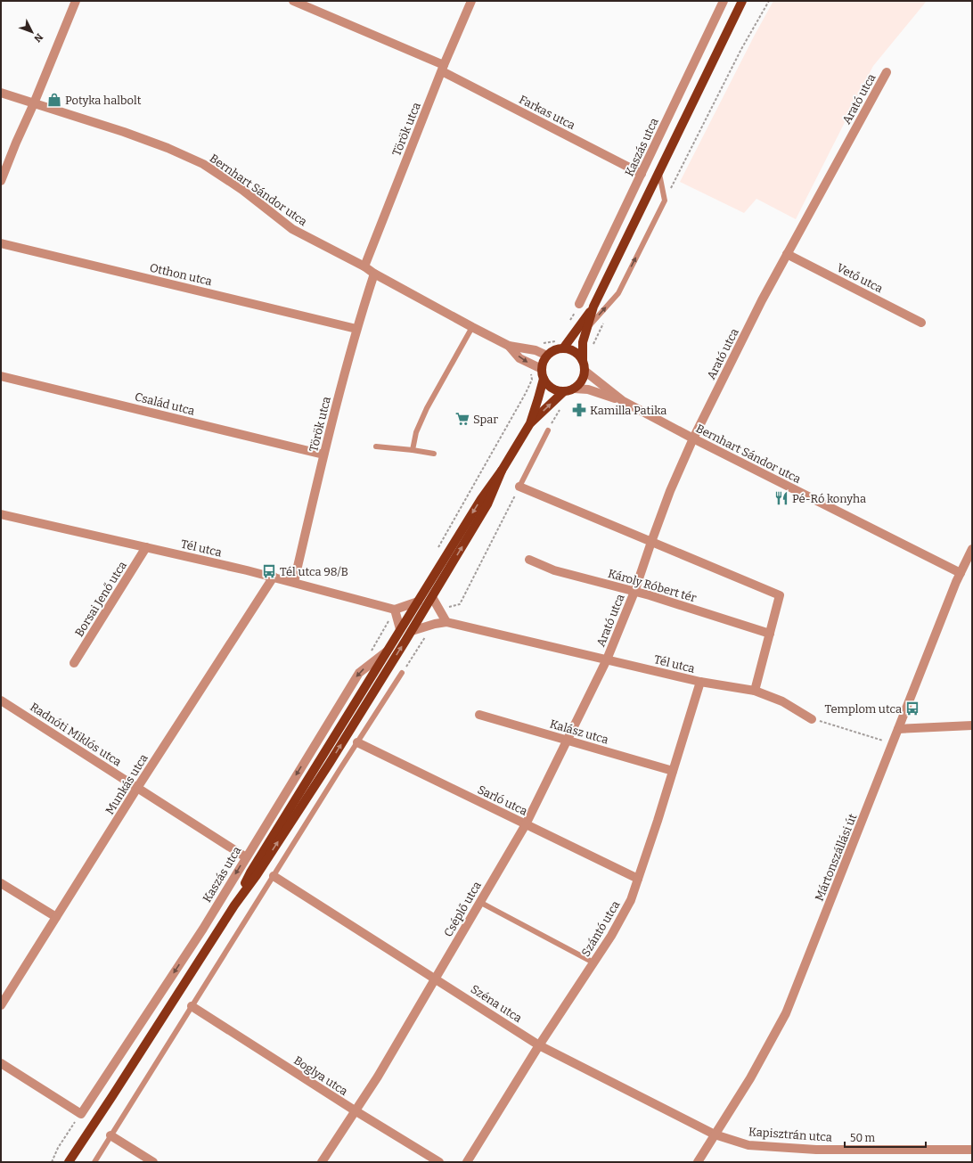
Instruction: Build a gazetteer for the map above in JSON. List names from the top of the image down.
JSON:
{
  "streets": {
    "street": [
      "Arató utca",
      "Farkas utca",
      "Török utca",
      "Kaszás utca",
      "Bernhart Sándor utca",
      "Otthon utca",
      "Vető utca",
      "Család utca",
      "Tél utca",
      "Károly Róbert tér",
      "Borsai Jenő utca",
      "Kalász utca",
      "Radnóti Miklós utca",
      "Munkás utca",
      "Sarló utca",
      "Mártonszállási út",
      "Cséplő utca",
      "Szántó utca",
      "Széna utca",
      "Boglya utca",
      "Kapisztrán utca"
    ]
  },
  "crossings": [
    ["Arató utca", "Bernhart Sándor utca"],
    ["Arató utca", "Vető utca"],
    ["Arató utca", "Tél utca"],
    ["Arató utca", "Károly Róbert tér"],
    ["Arató utca", "Cséplő utca"],
    ["Farkas utca", "Török utca"],
    ["Farkas utca", "Kaszás utca"],
    ["Török utca", "Bernhart Sándor utca"],
    ["Török utca", "Otthon utca"],
    ["Török utca", "Család utca"],
    ["Török utca", "Tél utca"],
    ["Kaszás utca", "Radnóti Miklós utca"],
    ["Bernhart Sándor utca", "Mártonszállási út"],
    ["Tél utca", "Borsai Jenő utca"],
    ["Tél utca", "Munkás utca"],
    ["Tél utca", "Cséplő utca"],
    ["Tél utca", "Szántó utca"],
    ["Kalász utca", "Cséplő utca"],
    ["Kalász utca", "Szántó utca"],
    ["Radnóti Miklós utca", "Munkás utca"],
    ["Sarló utca", "Cséplő utca"],
    ["Sarló utca", "Szántó utca"],
    ["Mártonszállási út", "Széna utca"],
    ["Mártonszállási út", "Kapisztrán utca"],
    ["Cséplő utca", "Széna utca"],
    ["Cséplő utca", "Boglya utca"],
    ["Szántó utca", "Széna utca"],
    ["Széna utca", "Kapisztrán utca"]
  ],
  "one_way": ["Kaszás utca"],
  "places": {
    "shop": ["Potyka halbolt"],
    "pharmacy": ["Kamilla Patika"],
    "supermarket": ["Spar"],
    "restaurant": ["Pé-Ró konyha"],
    "bus stop": ["Tél utca 98/B", "Templom utca"]
  },
  "scale_bar": "50 m",
  "north": "bottom right"
}
